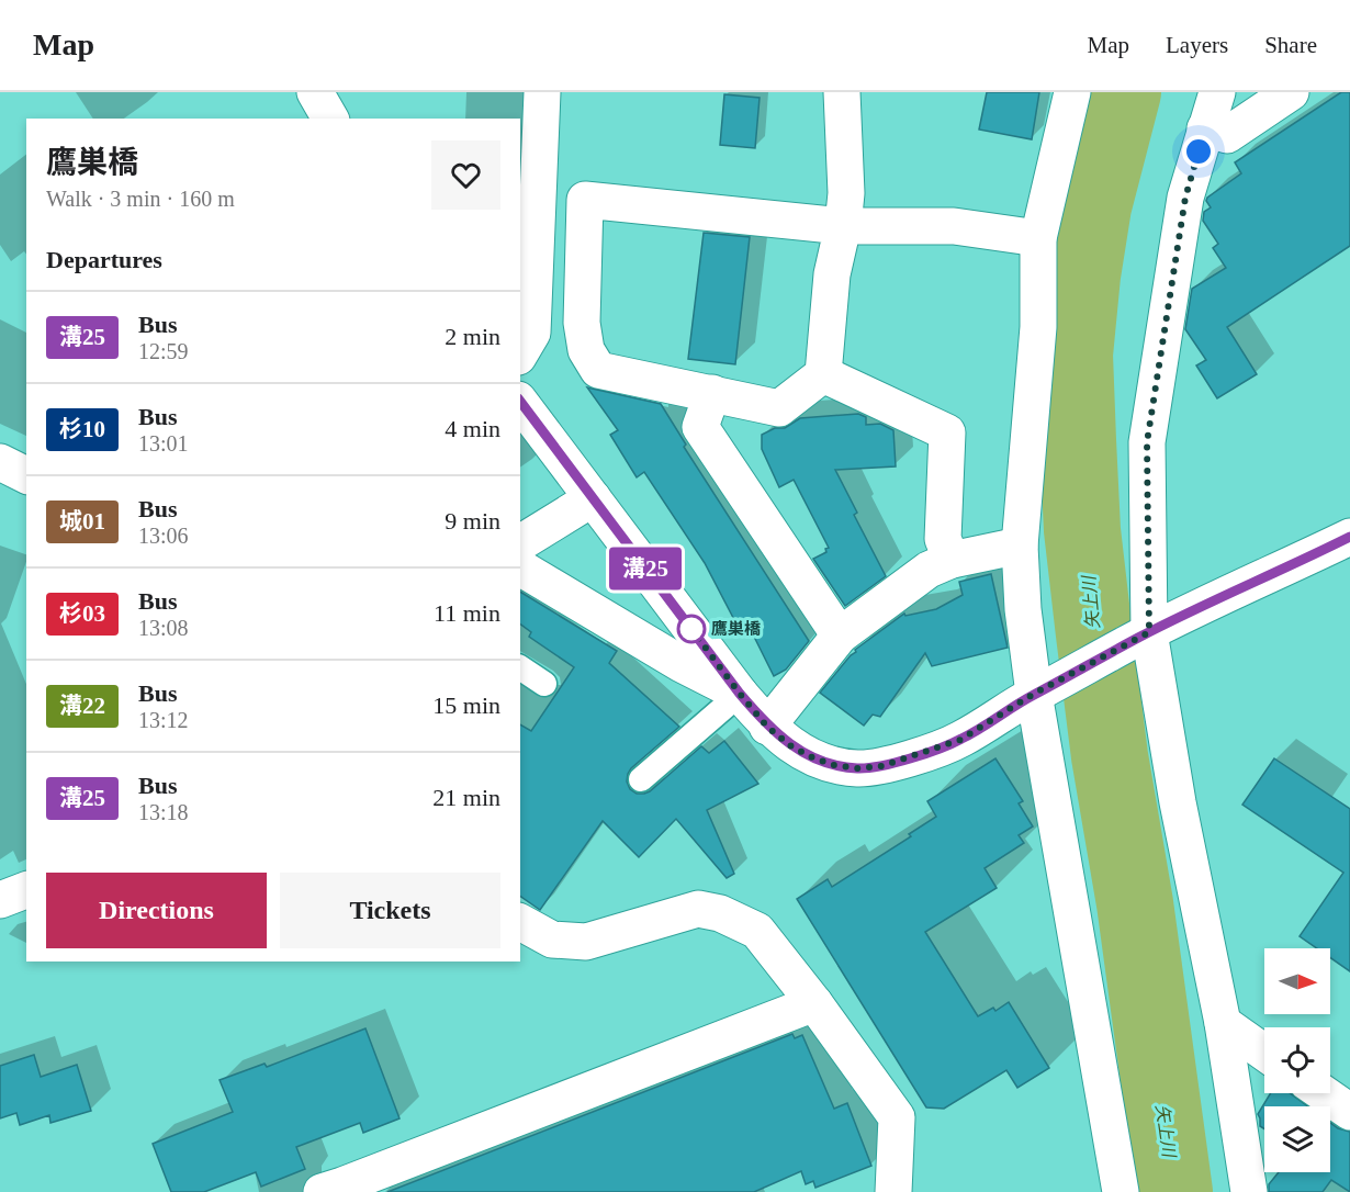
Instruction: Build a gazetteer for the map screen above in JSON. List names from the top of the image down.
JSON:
{
  "water": ["矢上川"],
  "places": ["鷹巣橋"],
  "lines": ["bus line 溝25"],
  "north": "right",
  "page": {
    "header": "Map",
    "nav": ["Map", "Layers", "Share"],
    "on_map": "溝25",
    "heading": [
      ["鷹巣橋", "Walk · 3 min · 160 m"],
      "Departures"
    ],
    "list": [
      {
        "mark": "溝25",
        "name": "Bus",
        "note": "12:59",
        "value": "2 min"
      },
      {
        "mark": "杉10",
        "name": "Bus",
        "note": "13:01",
        "value": "4 min"
      },
      {
        "mark": "城01",
        "name": "Bus",
        "note": "13:06",
        "value": "9 min"
      },
      {
        "mark": "杉03",
        "name": "Bus",
        "note": "13:08",
        "value": "11 min"
      },
      {
        "mark": "溝22",
        "name": "Bus",
        "note": "13:12",
        "value": "15 min"
      },
      {
        "mark": "溝25",
        "name": "Bus",
        "note": "13:18",
        "value": "21 min"
      }
    ],
    "buttons": ["Directions", "Tickets"]
  }
}
